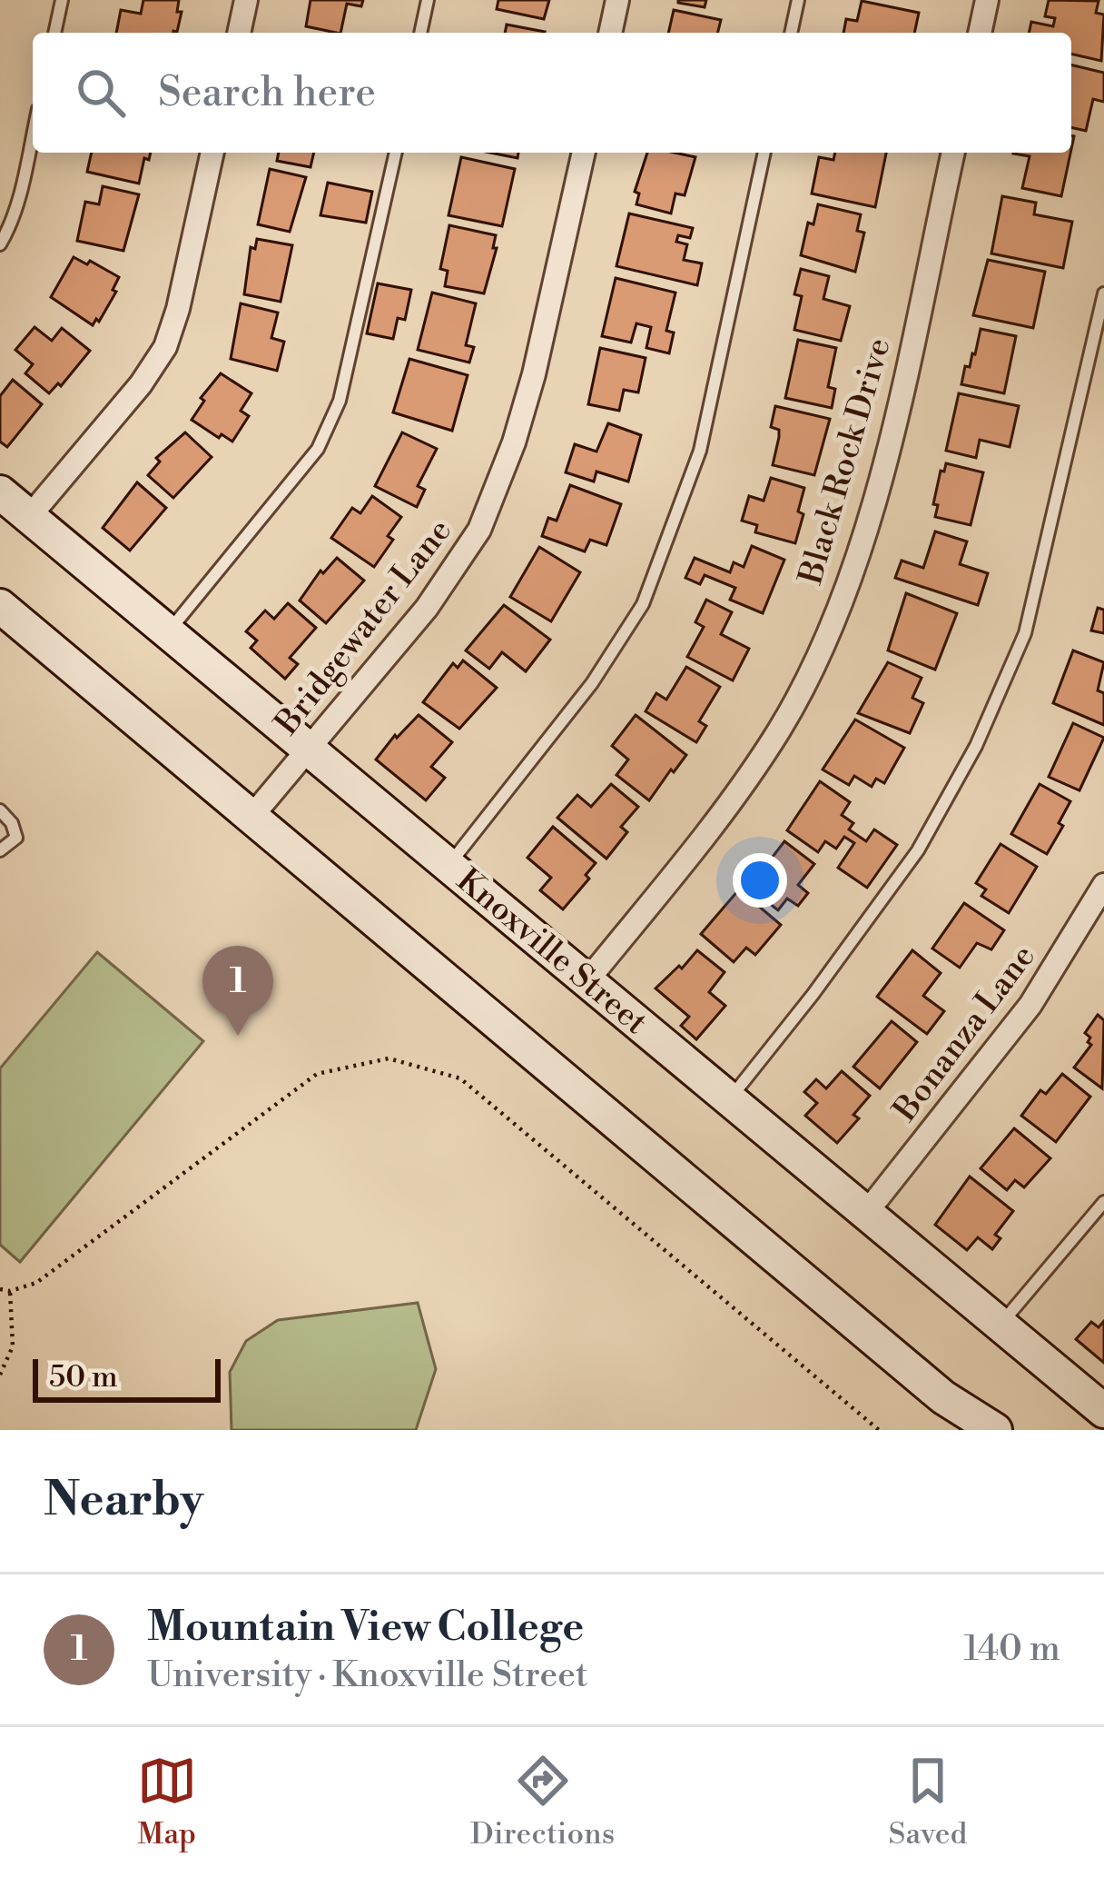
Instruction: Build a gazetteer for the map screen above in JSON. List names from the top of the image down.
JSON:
{
  "streets": {
    "street": [
      "Black Rock Drive",
      "Bridgewater Lane",
      "Knoxville Street",
      "Bonanza Lane"
    ]
  },
  "crossings": [
    ["Black Rock Drive", "Knoxville Street"],
    ["Bridgewater Lane", "Knoxville Street"],
    ["Knoxville Street", "Bonanza Lane"]
  ],
  "scale_bar": "50 m",
  "page": {
    "search": "Search here",
    "pins": "1",
    "scale": "50 m",
    "heading": "Nearby",
    "list": [
      {
        "mark": "1",
        "name": "Mountain View College",
        "note": "University · Knoxville Street",
        "value": "140 m"
      }
    ],
    "nav": ["Map", "Directions", "Saved"]
  }
}
